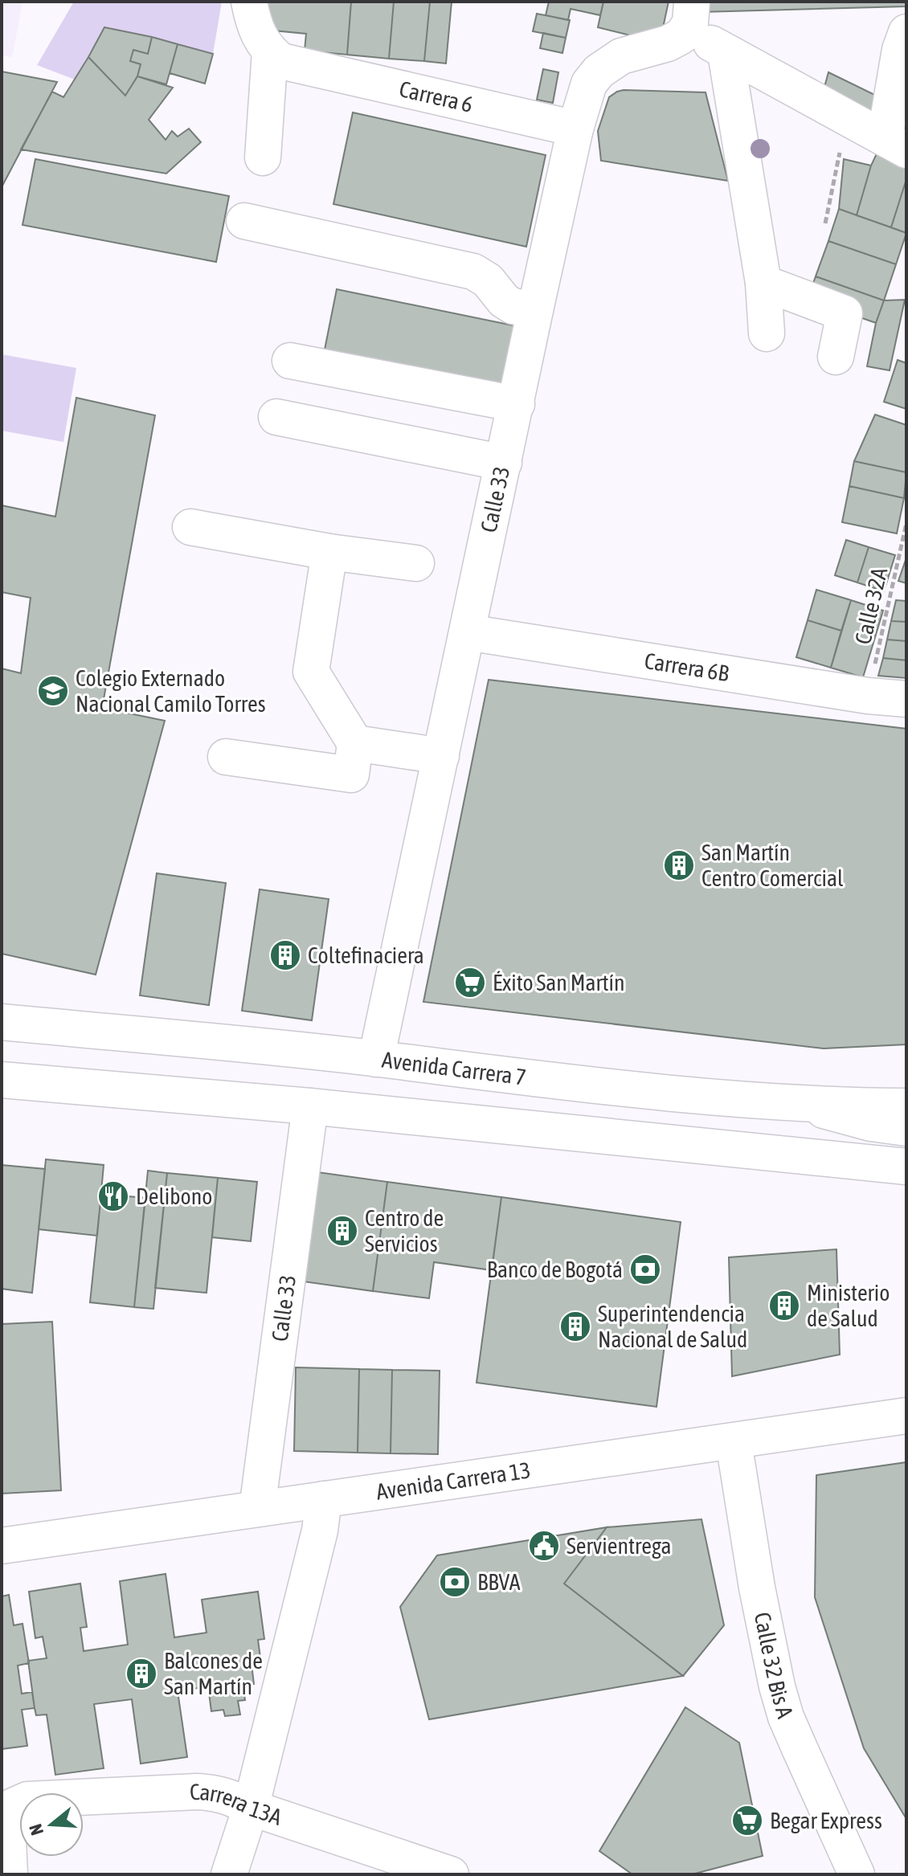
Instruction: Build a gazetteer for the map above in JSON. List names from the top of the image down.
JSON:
{
  "streets": {
    "street": [
      "Carrera 6",
      "Calle 33",
      "Carrera 6B",
      "Avenida Carrera 7",
      "Avenida Carrera 13",
      "Calle 32 Bis A",
      "Carrera 13A"
    ],
    "path": ["Calle 32A"]
  },
  "crossings": [
    ["Carrera 6", "Calle 33"],
    ["Calle 33", "Carrera 6B"],
    ["Calle 33", "Avenida Carrera 7"],
    ["Calle 33", "Avenida Carrera 13"],
    ["Calle 32A", "Carrera 6B"],
    ["Avenida Carrera 13", "Calle 32 Bis A"]
  ],
  "places": {
    "school or university": ["Colegio Externado Nacional Camilo Torres"],
    "building": [
      "San Martín Centro Comercial",
      "Coltefinaciera",
      "Centro de Servicios",
      "Ministerio de Salud",
      "Superintendencia Nacional de Salud",
      "Balcones de San Martín"
    ],
    "supermarket": ["Éxito San Martín", "Begar Express"],
    "restaurant": ["Delibono"],
    "bank": ["Banco de Bogotá", "BBVA"],
    "public building": ["Servientrega"]
  },
  "north": "left"
}
